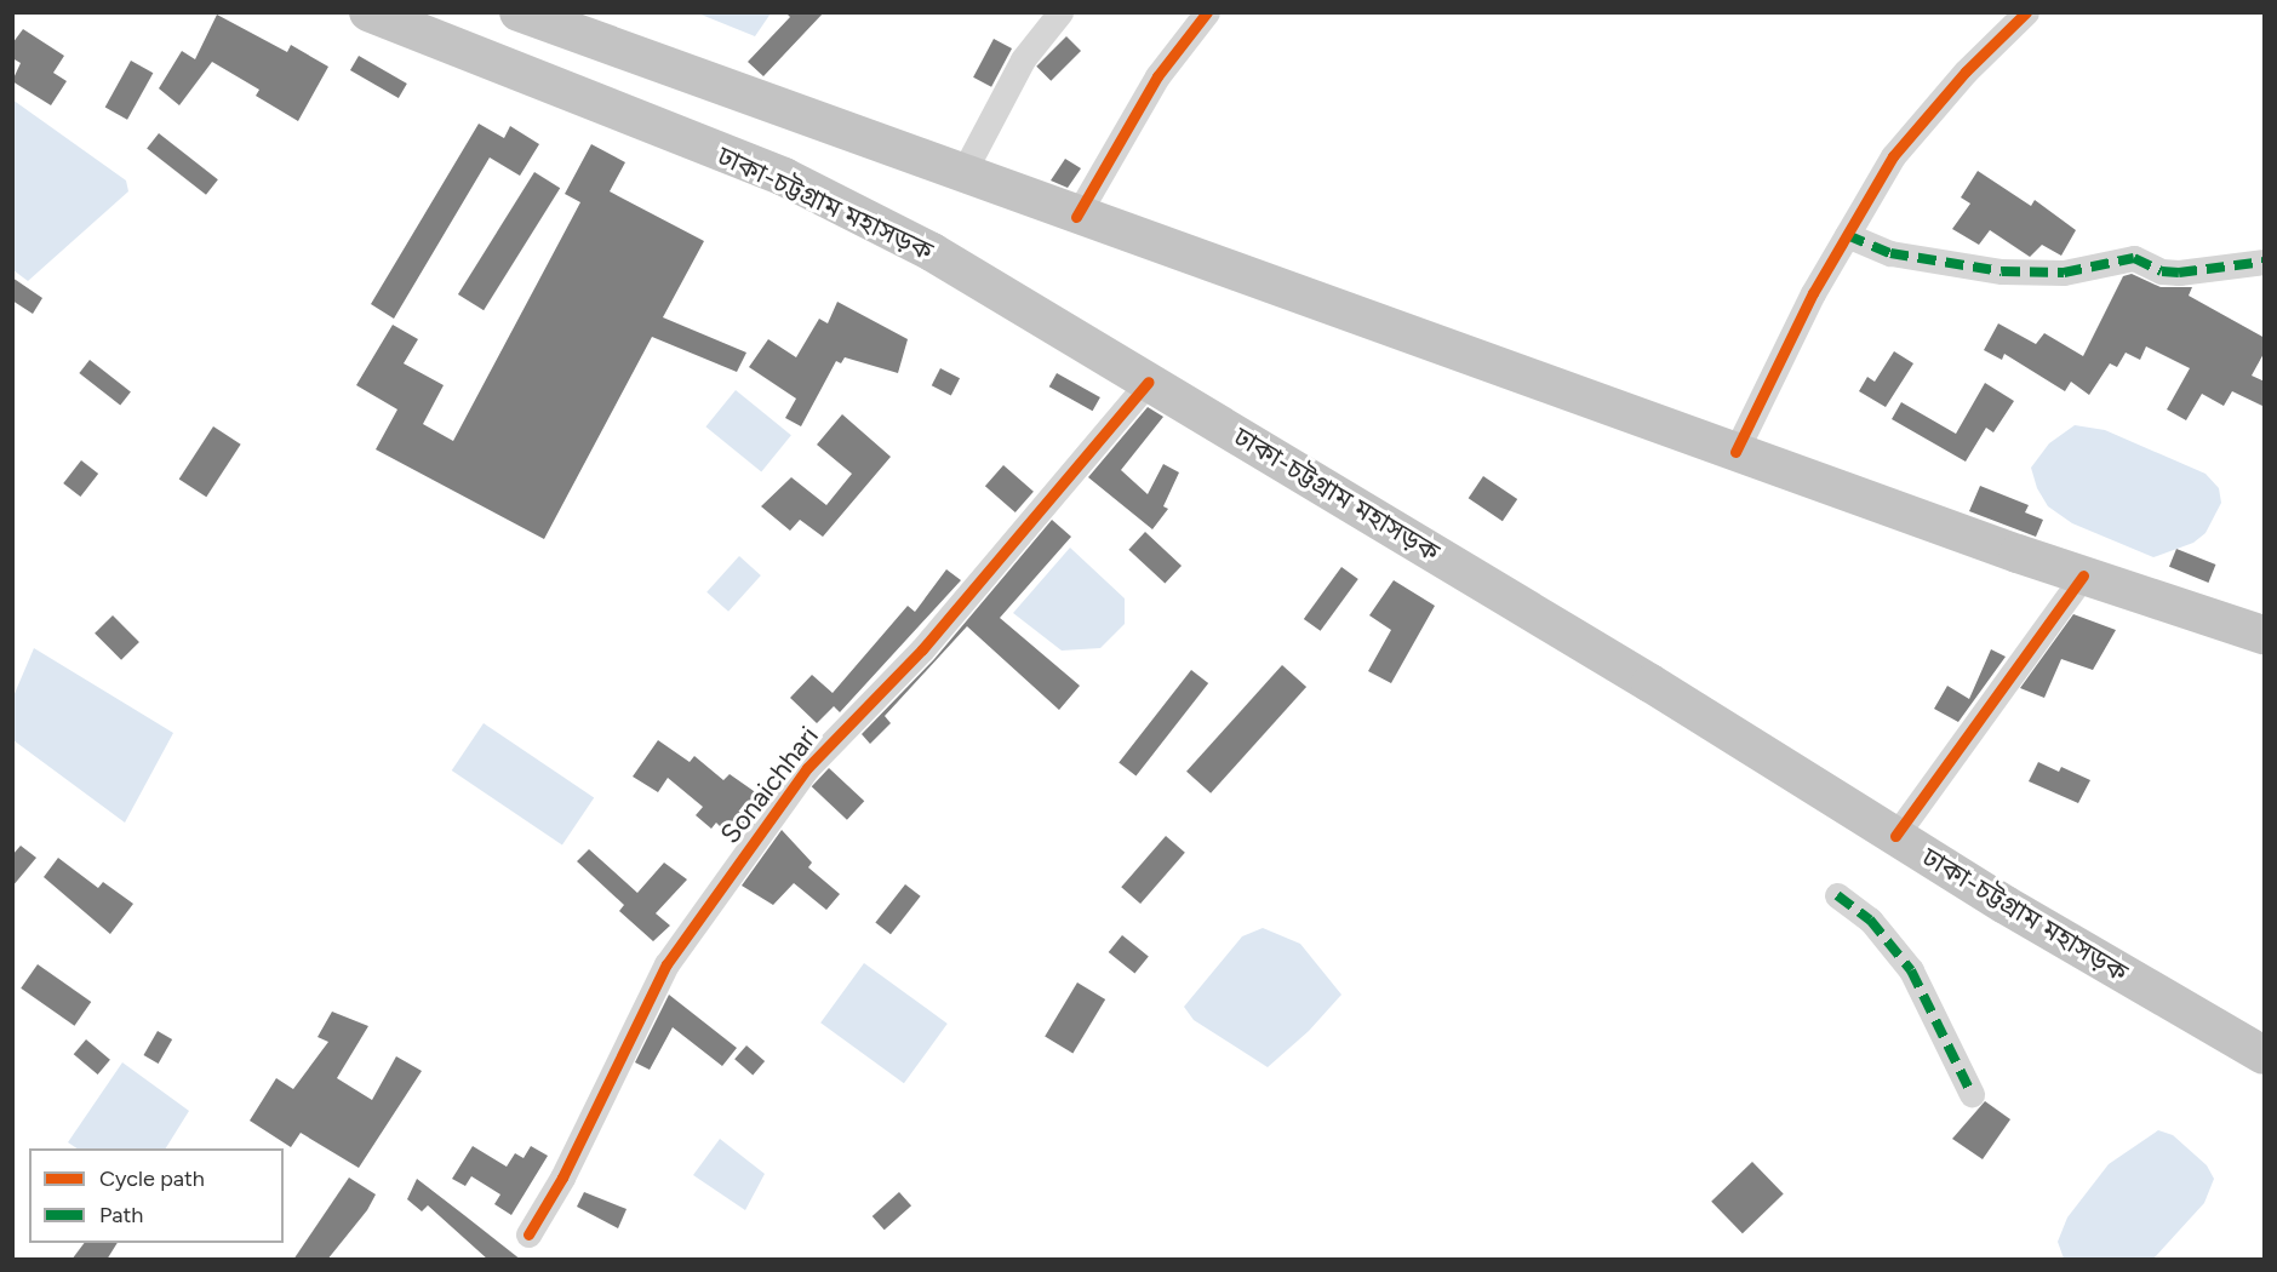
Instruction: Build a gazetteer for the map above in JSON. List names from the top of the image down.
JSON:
{
  "streets": {
    "highway": ["ঢাকা-চট্টগ্রাম মহাসড়ক"],
    "street": ["Sonaichhari"]
  },
  "crossings": [
    ["ঢাকা-চট্টগ্রাম মহাসড়ক", "Sonaichhari"]
  ],
  "legend": ["Cycle path", "Path"]
}
